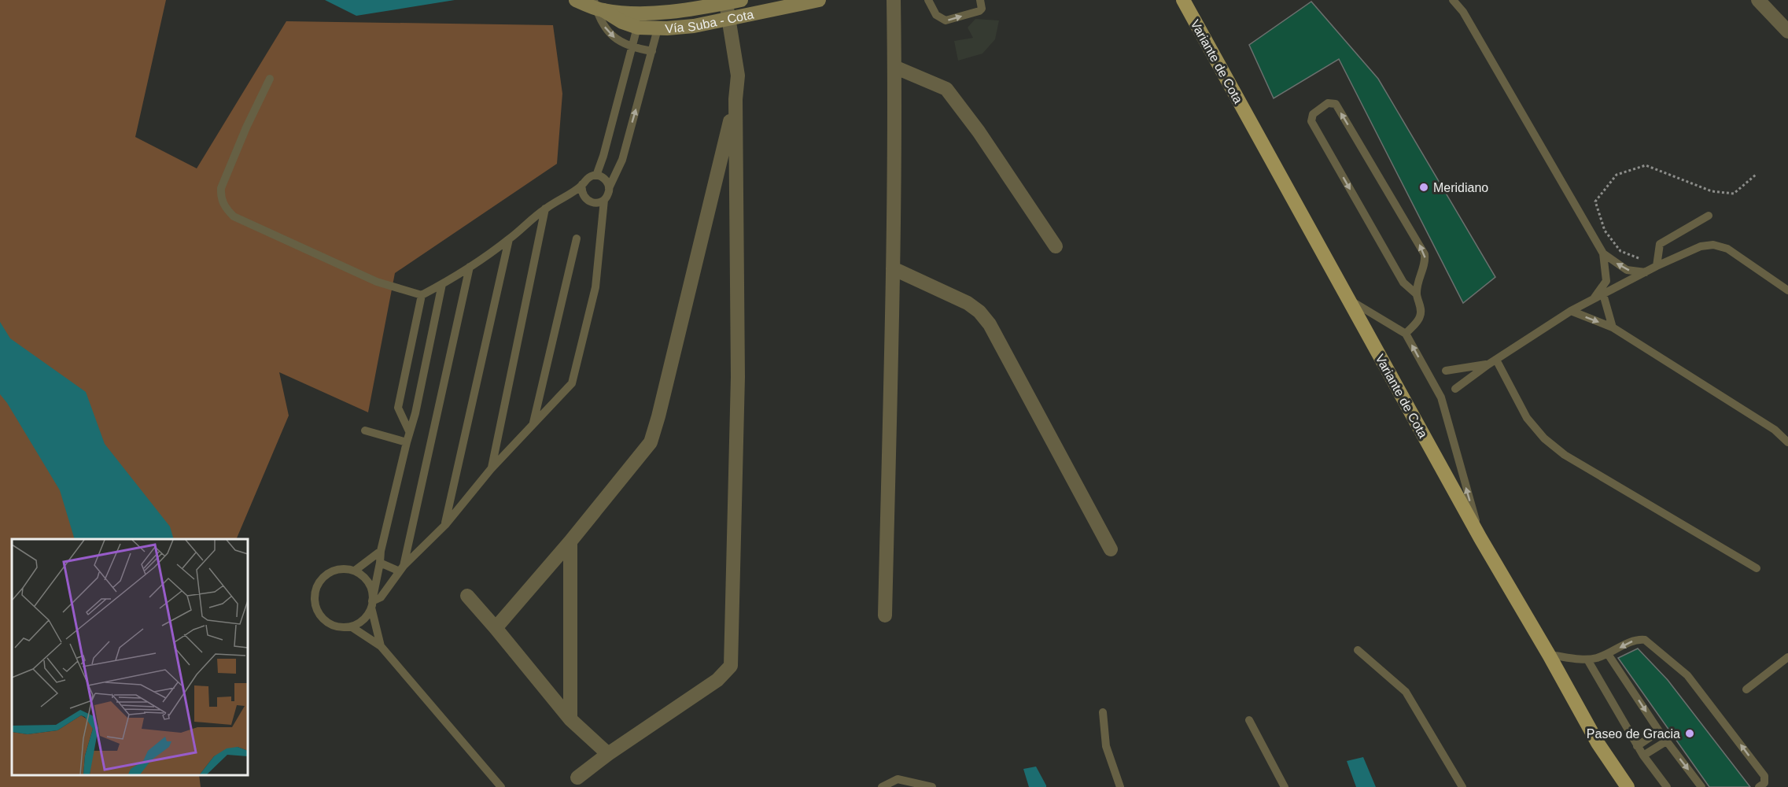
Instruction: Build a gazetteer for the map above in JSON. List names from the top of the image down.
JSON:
{
  "streets": {
    "main road": ["Vía Suba - Cota", "Variante de Cota"]
  },
  "places": ["Meridiano", "Paseo de Gracia"]
}
